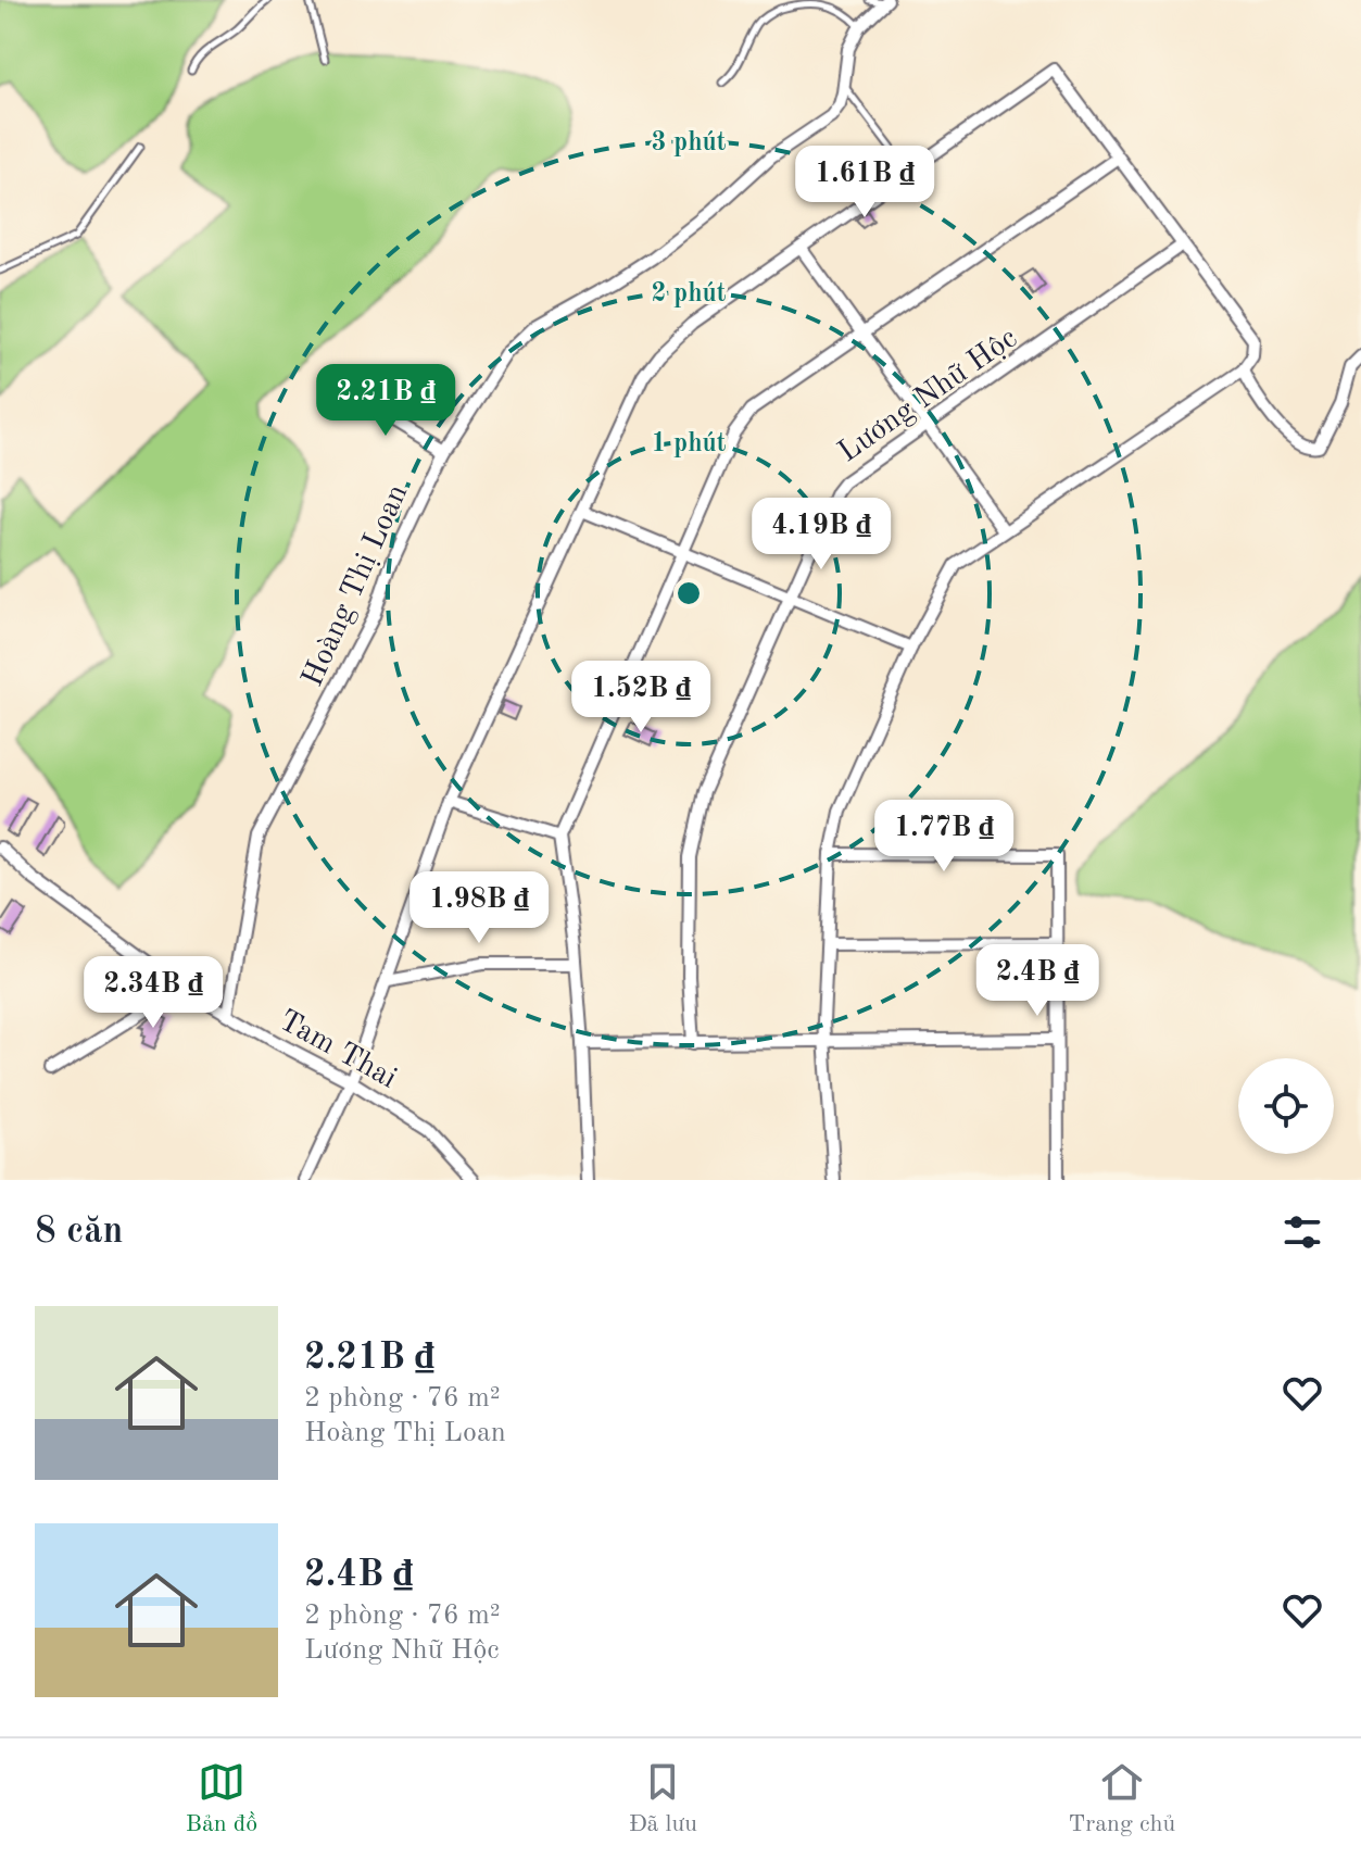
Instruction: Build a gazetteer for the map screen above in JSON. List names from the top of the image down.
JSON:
{
  "streets": {
    "street": ["Lương Nhữ Hộc", "Hoàng Thị Loan", "Tam Thai"]
  },
  "crossings": [
    ["Hoàng Thị Loan", "Tam Thai"]
  ],
  "page": {
    "price": [
      "1.61B ₫",
      "2.21B ₫",
      "4.19B ₫",
      "1.52B ₫",
      "1.77B ₫",
      "1.98B ₫",
      "2.4B ₫",
      "2.34B ₫"
    ],
    "heading": "8 căn",
    "list": [
      {
        "name": "2.21B ₫",
        "note": "2 phòng · 76 m² · Hoàng Thị Loan"
      },
      {
        "name": "2.4B ₫",
        "note": "2 phòng · 76 m² · Lương Nhữ Hộc"
      }
    ],
    "tabs": ["Bản đồ", "Đã lưu", "Trang chủ"]
  },
  "rings": ["3 phút", "2 phút", "1 phút"]
}
